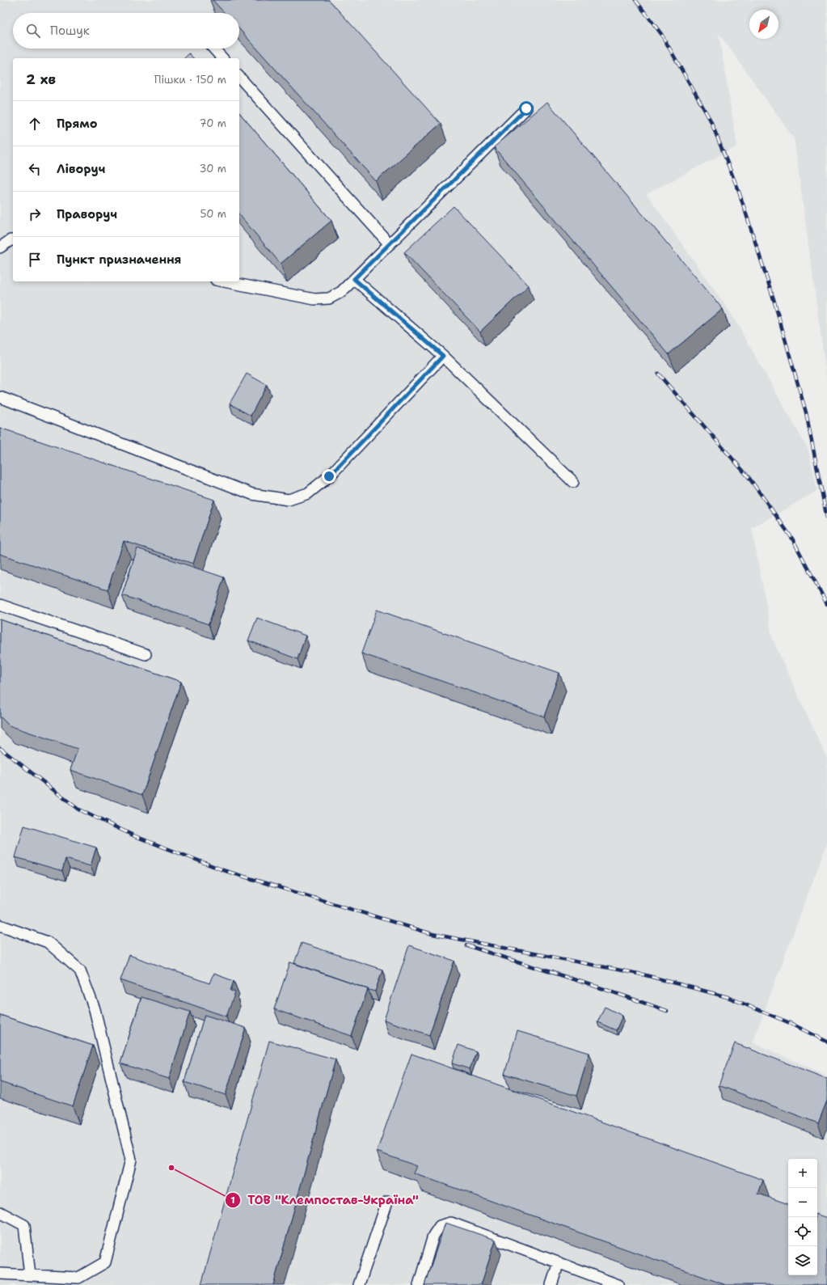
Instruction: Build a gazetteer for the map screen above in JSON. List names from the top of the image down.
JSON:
{
  "places": ["ТОВ \"Клемпостав-Україна\""],
  "north": "bottom left",
  "page": {
    "search": "Пошук",
    "heading": ["2 хв", "Пішки · 150 m"],
    "list": [
      ["Прямо", "70 m"],
      ["Ліворуч", "30 m"],
      ["Праворуч", "50 m"],
      "Пункт призначення"
    ],
    "map_buttons": ["+", "−"]
  }
}
